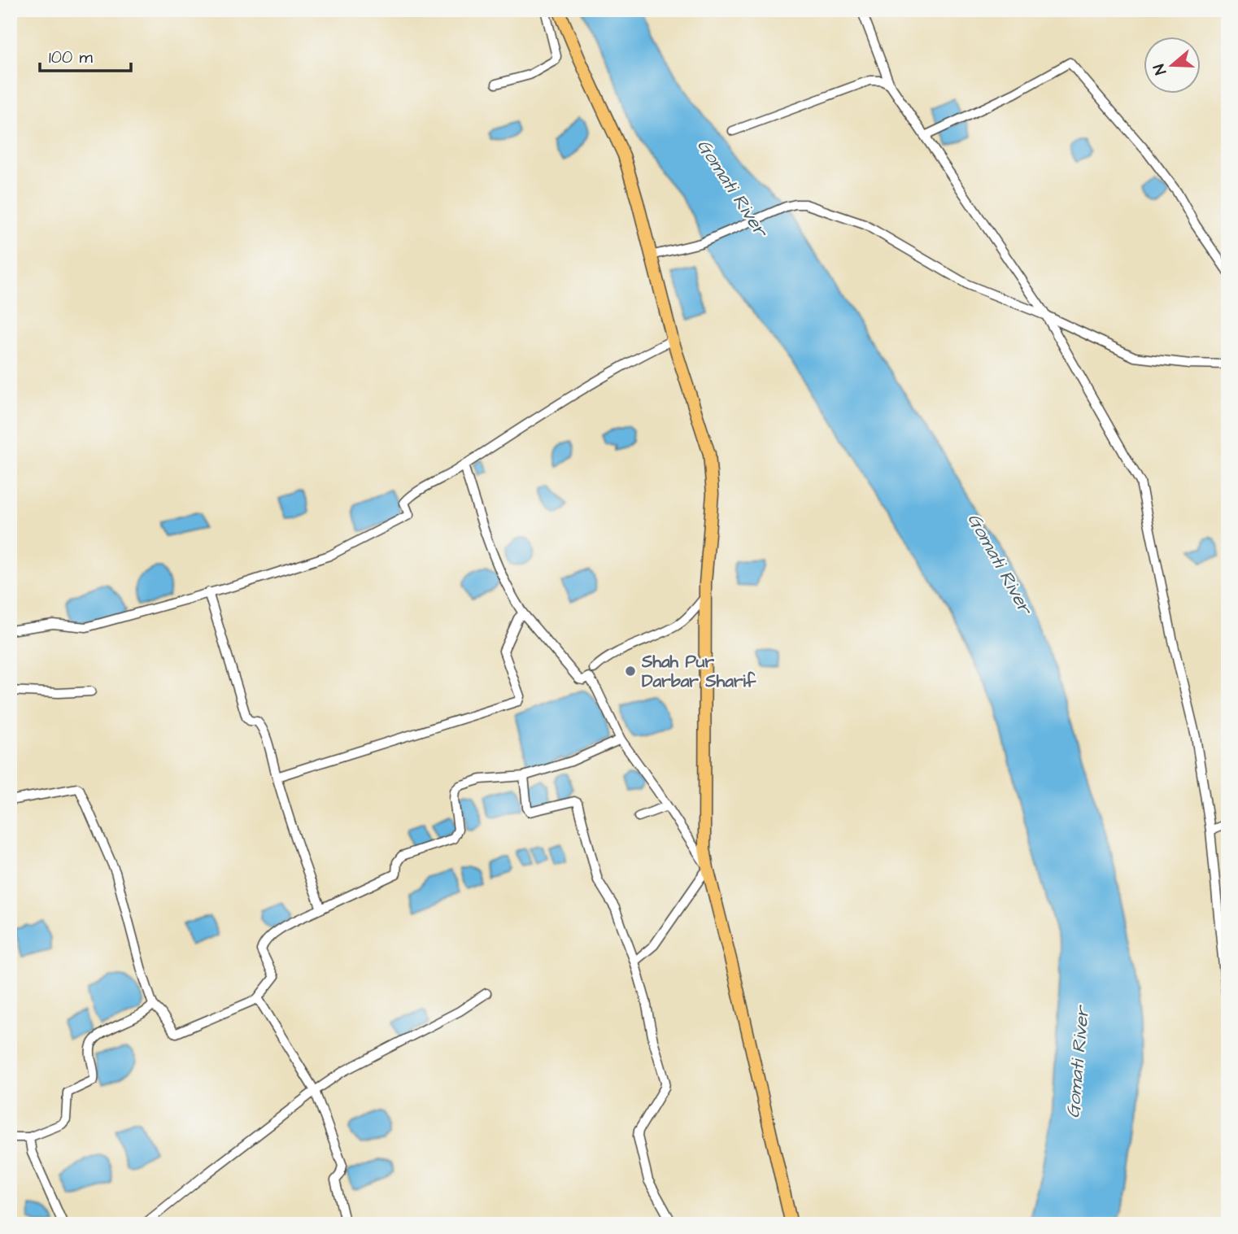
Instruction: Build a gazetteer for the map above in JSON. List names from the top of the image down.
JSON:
{
  "water": ["Gomati River"],
  "places": ["Shah Pur Darbar Sharif"],
  "scale_bar": "100 m",
  "north": "left"
}
